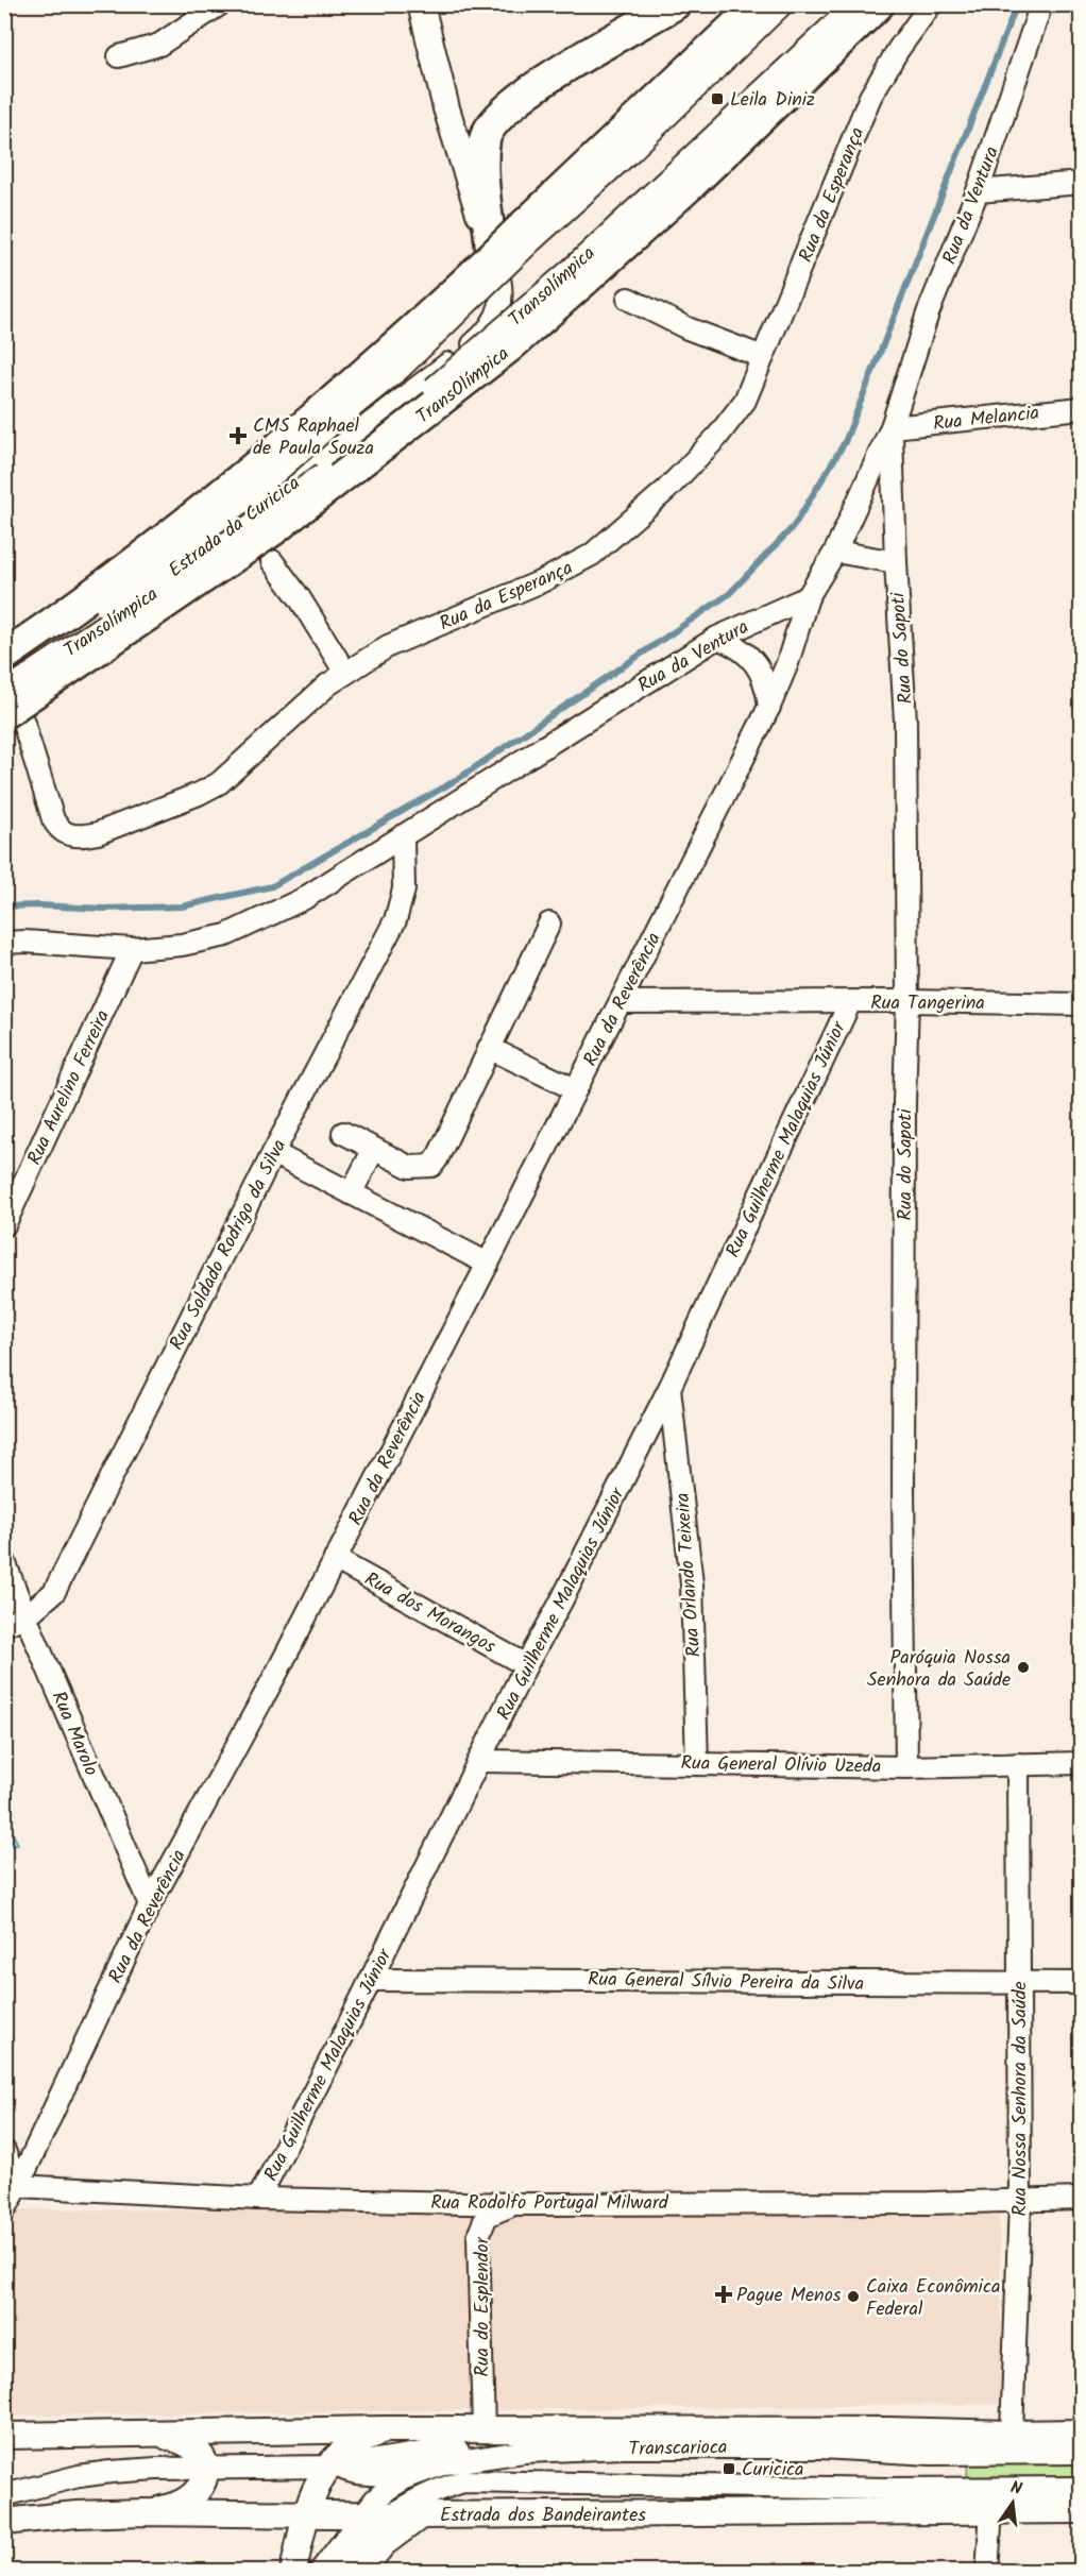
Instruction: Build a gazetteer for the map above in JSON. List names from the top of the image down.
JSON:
{
  "streets": {
    "highway": ["TransOlímpica"],
    "main road": ["Estrada da Curicica", "Estrada dos Bandeirantes"],
    "street": [
      "Rua da Esperança",
      "Rua da Ventura",
      "Transolímpica",
      "Rua Melancia",
      "Rua do Sapoti",
      "Rua da Reverência",
      "Rua Tangerina",
      "Rua Aurelino Ferreira",
      "Rua Guilherme Malaquias Júnior",
      "Rua Soldado Rodrigo da Silva",
      "Rua Orlando Teixeira",
      "Rua dos Morangos",
      "Rua Marolo",
      "Rua General Olívio Uzeda",
      "Rua General Sílvio Pereira da Silva",
      "Rua Nossa Senhora da Saúde",
      "Rua Rodolfo Portugal Milward",
      "Rua do Esplendor",
      "Transcarioca"
    ]
  },
  "crossings": [
    ["Rua da Esperança", "Transolímpica"],
    ["Rua da Esperança", "TransOlímpica"],
    ["Rua da Esperança", "Estrada da Curicica"],
    ["Rua da Ventura", "Rua Melancia"],
    ["Rua da Ventura", "Rua do Sapoti"],
    ["Rua da Ventura", "Rua da Reverência"],
    ["Rua da Ventura", "Rua Aurelino Ferreira"],
    ["Rua da Ventura", "Rua Soldado Rodrigo da Silva"],
    ["Transolímpica", "TransOlímpica"],
    ["Transolímpica", "Estrada da Curicica"],
    ["TransOlímpica", "Estrada da Curicica"],
    ["Rua Melancia", "Rua do Sapoti"],
    ["Rua do Sapoti", "Rua Tangerina"],
    ["Rua do Sapoti", "Rua General Olívio Uzeda"],
    ["Rua da Reverência", "Rua Tangerina"],
    ["Rua da Reverência", "Rua dos Morangos"],
    ["Rua da Reverência", "Rua Marolo"],
    ["Rua da Reverência", "Rua Rodolfo Portugal Milward"],
    ["Rua Tangerina", "Rua Guilherme Malaquias Júnior"],
    ["Rua Guilherme Malaquias Júnior", "Rua Orlando Teixeira"],
    ["Rua Guilherme Malaquias Júnior", "Rua dos Morangos"],
    ["Rua Guilherme Malaquias Júnior", "Rua General Olívio Uzeda"],
    ["Rua Guilherme Malaquias Júnior", "Rua General Sílvio Pereira da Silva"],
    ["Rua Guilherme Malaquias Júnior", "Rua Rodolfo Portugal Milward"],
    ["Rua Soldado Rodrigo da Silva", "Rua Marolo"],
    ["Rua Orlando Teixeira", "Rua General Olívio Uzeda"],
    ["Rua General Olívio Uzeda", "Rua Nossa Senhora da Saúde"],
    ["Rua General Sílvio Pereira da Silva", "Rua Nossa Senhora da Saúde"],
    ["Rua Nossa Senhora da Saúde", "Rua Rodolfo Portugal Milward"],
    ["Rua Rodolfo Portugal Milward", "Rua do Esplendor"],
    ["Transcarioca", "Estrada dos Bandeirantes"]
  ],
  "places": {
    "transit": ["Leila Diniz", "Curicica"],
    "health": ["CMS Raphael de Paula Souza", "Pague Menos"],
    "other": ["Paróquia Nossa Senhora da Saúde", "Caixa Econômica Federal"]
  },
  "north": "top"
}
